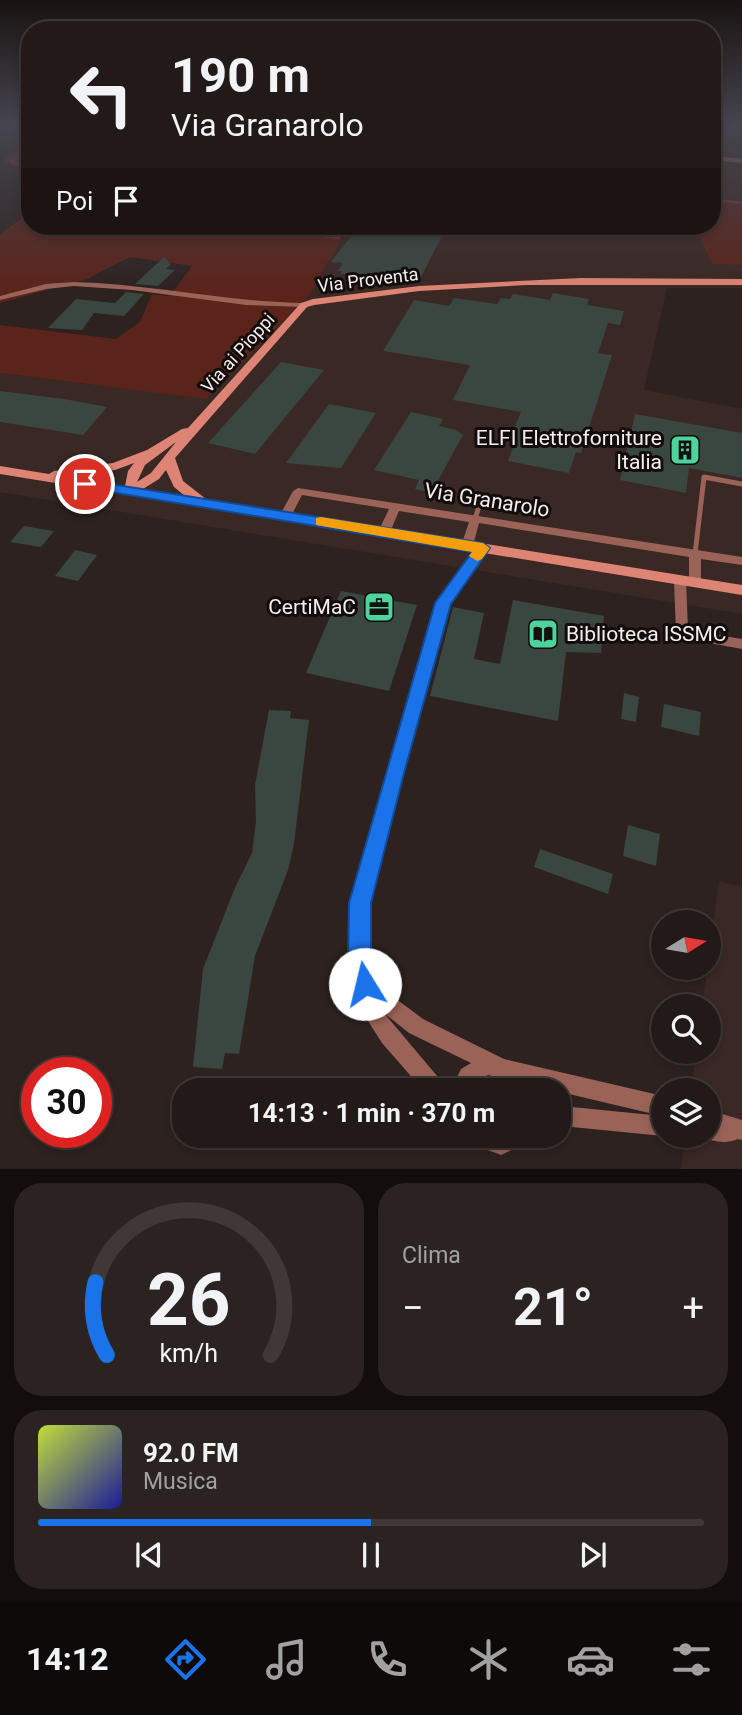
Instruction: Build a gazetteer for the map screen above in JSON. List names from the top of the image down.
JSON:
{
  "streets": {
    "street": ["Via Proventa", "Via ai Pioppi", "Via Granarolo"]
  },
  "crossings": [
    ["Via Proventa", "Via ai Pioppi"]
  ],
  "places": {
    "building": ["ELFI Elettroforniture Italia"],
    "office": ["CertiMaC"],
    "library": ["Biblioteca ISSMC"]
  },
  "north": "right",
  "page": {
    "turn": ["190 m", "Via Granarolo"],
    "then": "Poi",
    "limit": "30",
    "trip": "14:13 · 1 min · 370 m",
    "tile": "Clima",
    "heat": ["−", "21°", "+"],
    "song": ["92.0 FM", "Musica"],
    "tabs": "14:12",
    "gauge": ["26", "km/h"]
  }
}
